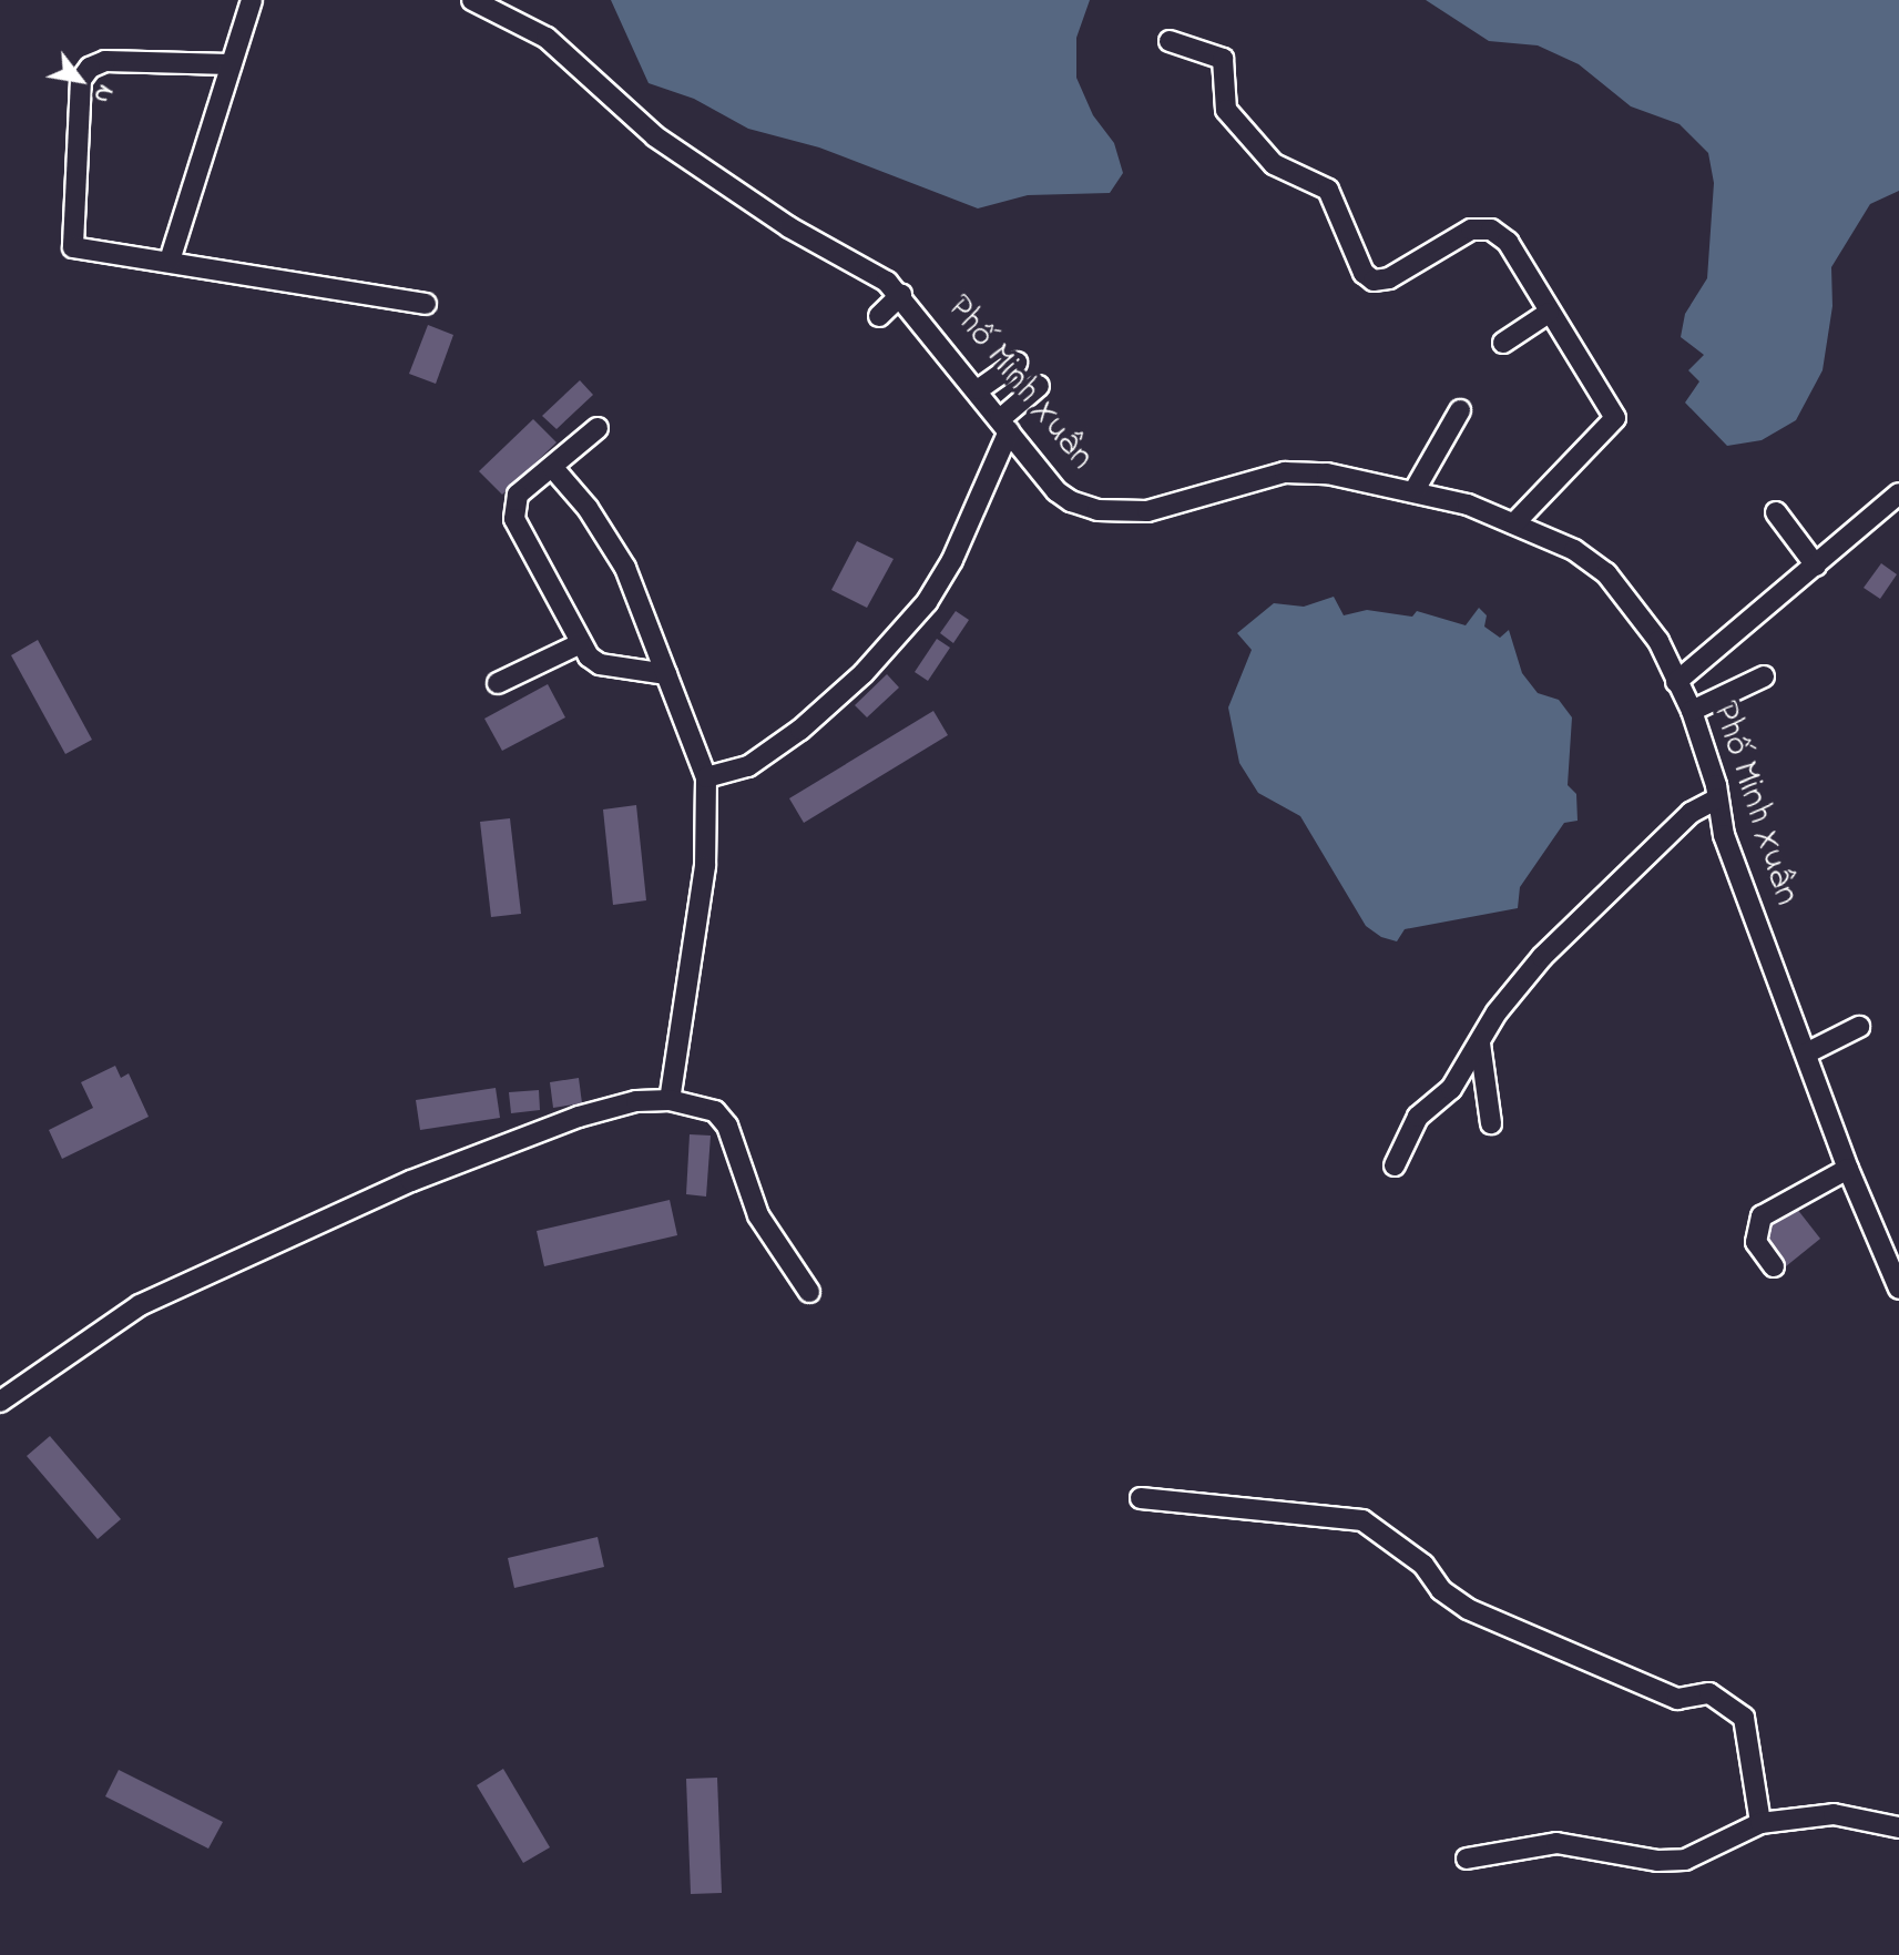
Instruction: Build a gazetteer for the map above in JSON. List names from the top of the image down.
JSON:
{
  "streets": {
    "street": ["Phố Minh Xuân"]
  },
  "north": "bottom right"
}
